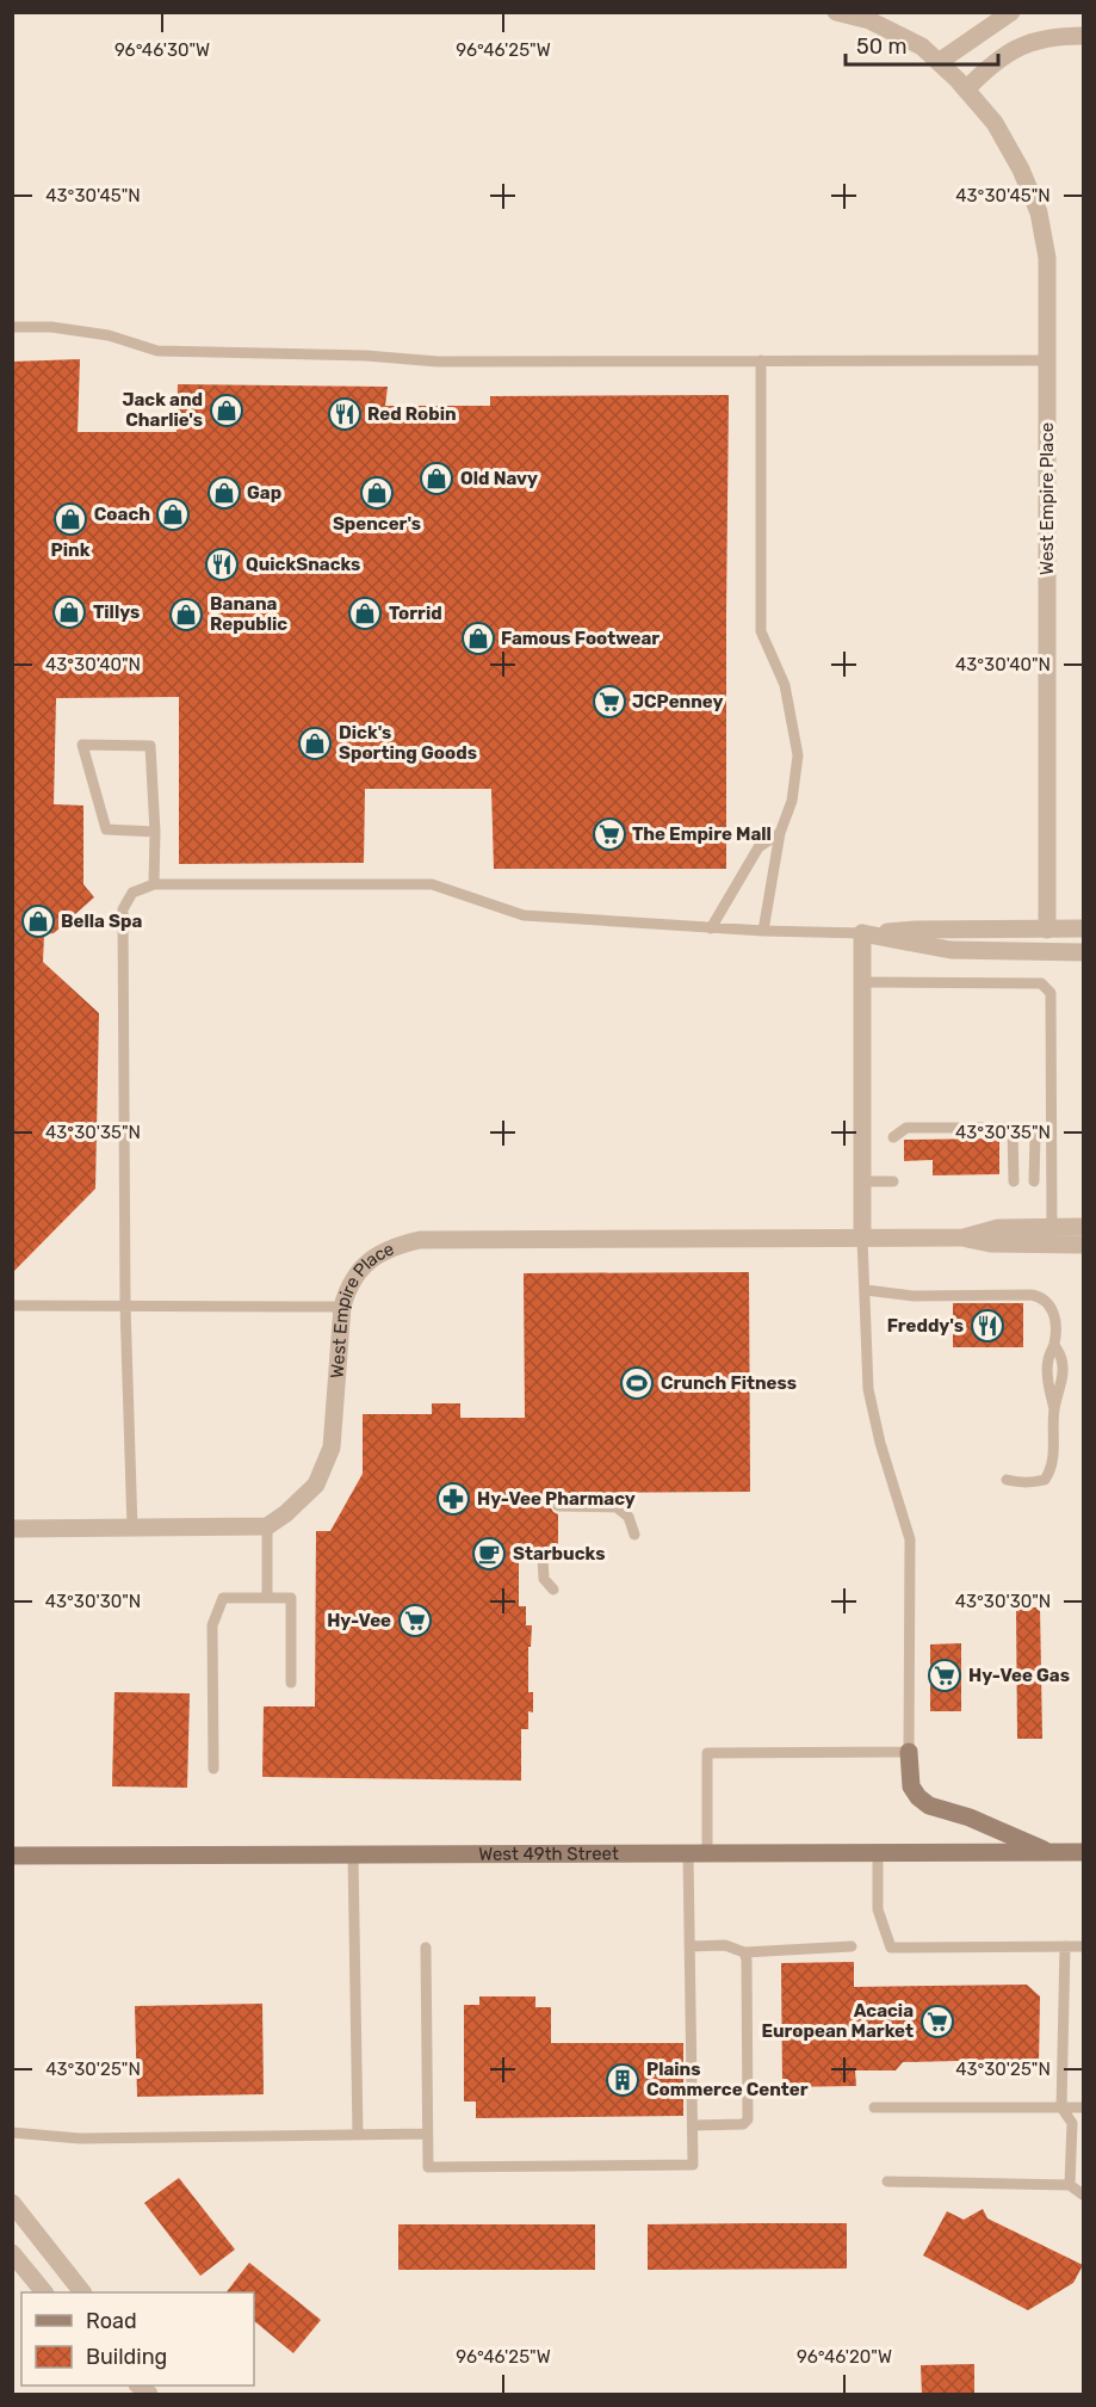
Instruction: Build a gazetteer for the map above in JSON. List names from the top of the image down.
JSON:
{
  "streets": {
    "main road": ["West 49th Street"],
    "street": ["West Empire Place"]
  },
  "places": {
    "shop": [
      "Jack and Charlie's",
      "Old Navy",
      "Gap",
      "Spencer's",
      "Coach",
      "Pink",
      "Tillys",
      "Torrid",
      "Banana Republic",
      "Famous Footwear",
      "Dick's Sporting Goods",
      "Bella Spa"
    ],
    "restaurant": ["Red Robin", "QuickSnacks", "Freddy's"],
    "supermarket": [
      "JCPenney",
      "The Empire Mall",
      "Hy-Vee",
      "Hy-Vee Gas",
      "Acacia European Market"
    ],
    "sports": ["Crunch Fitness"],
    "pharmacy": ["Hy-Vee Pharmacy"],
    "cafe": ["Starbucks"],
    "building": ["Plains Commerce Center"]
  },
  "legend": ["Road", "Building"],
  "scale_bar": "50 m",
  "coordinates": [
    "96°46'30\"W",
    "96°46'25\"W",
    "43°30'45\"N",
    "43°30'40\"N",
    "43°30'35\"N",
    "43°30'30\"N",
    "43°30'25\"N",
    "96°46'20\"W"
  ]
}
